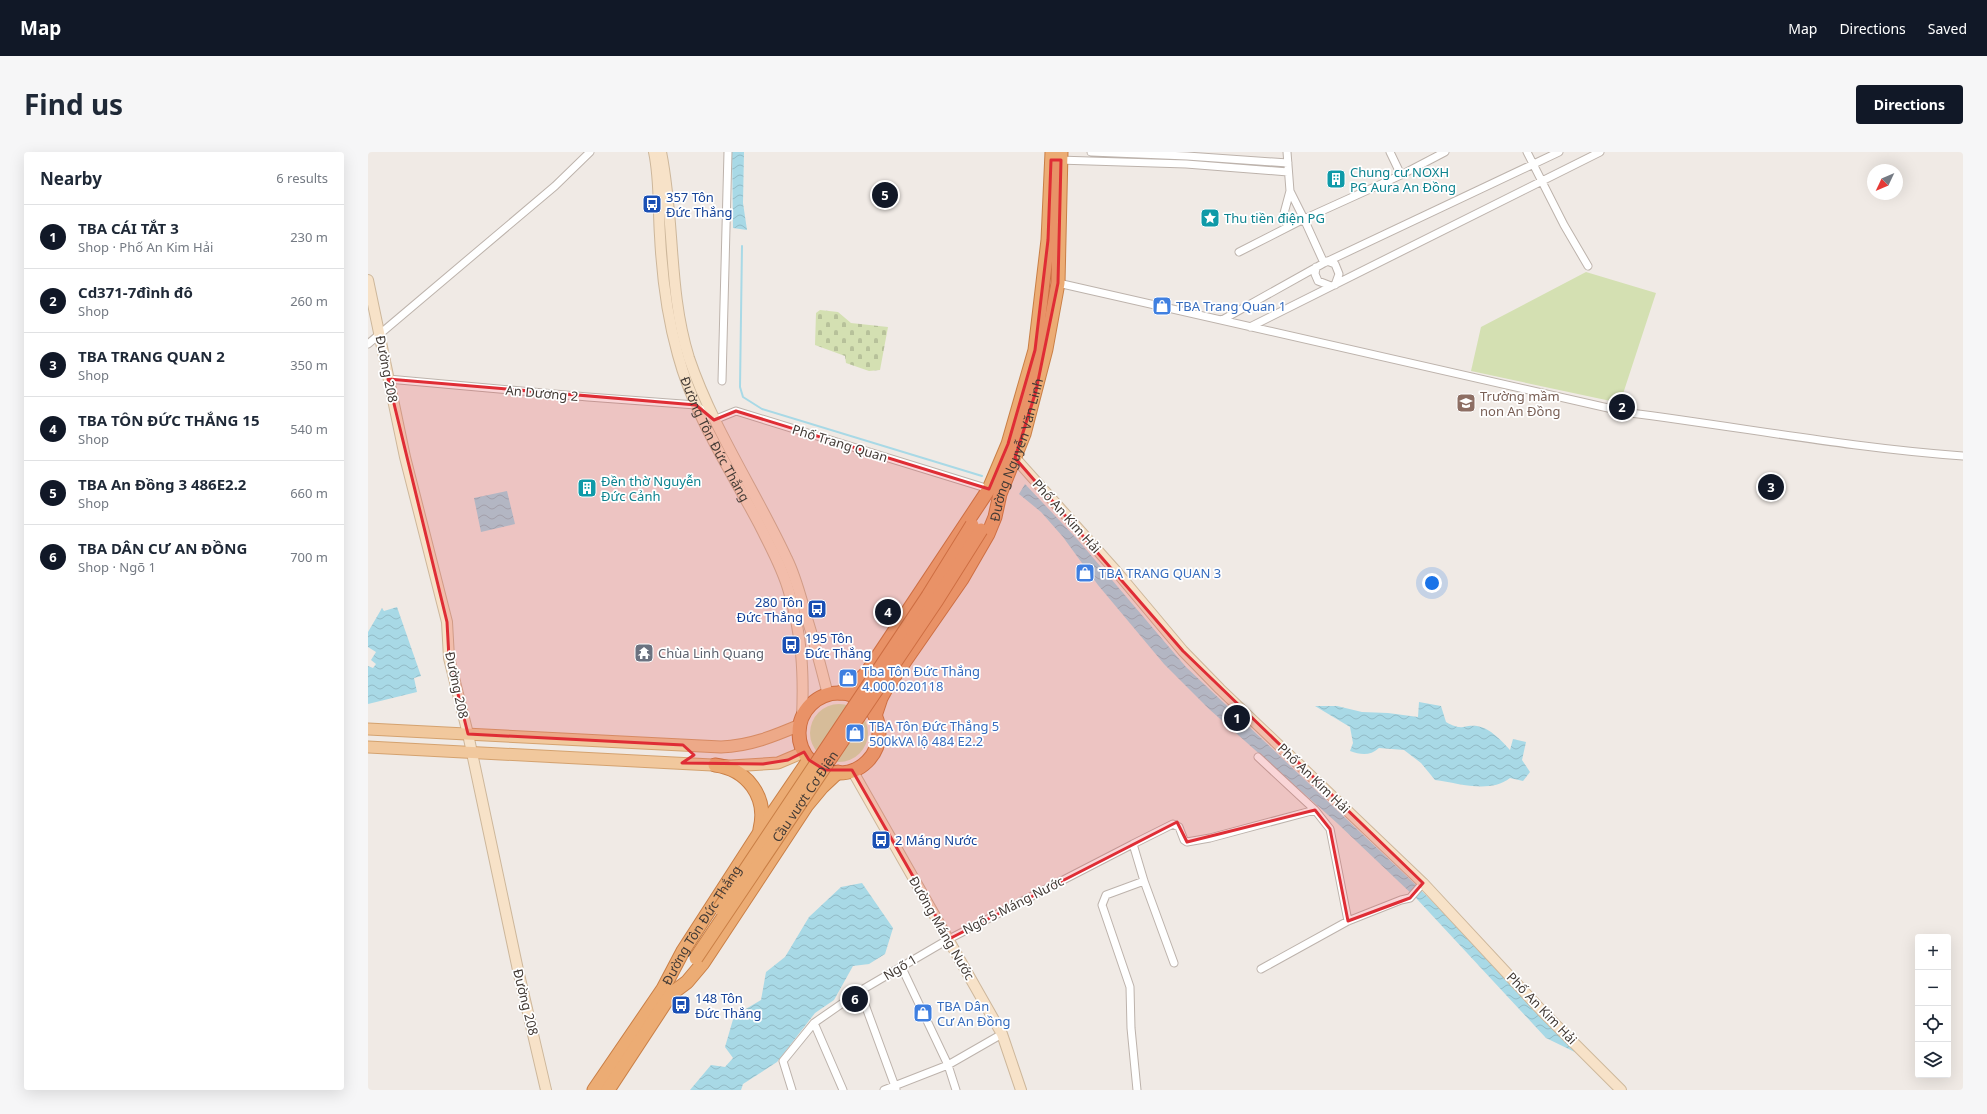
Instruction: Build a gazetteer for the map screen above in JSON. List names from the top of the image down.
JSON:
{
  "streets": {
    "highway": ["Đường Tôn Đức Thắng", "Đường Nguyễn Văn Linh", "Cầu vượt Cơ Điện"],
    "street": [
      "Đường 208",
      "An Dương 2",
      "Phố Trang Quan",
      "Phố An Kim Hải",
      "Ngõ 5 Máng Nước",
      "Đường Máng Nước",
      "Ngõ 1"
    ]
  },
  "crossings": [
    ["Đường 208", "An Dương 2"],
    ["An Dương 2", "Đường Tôn Đức Thắng"],
    ["Đường Tôn Đức Thắng", "Phố Trang Quan"],
    ["Đường Tôn Đức Thắng", "Đường Nguyễn Văn Linh"],
    ["Đường Tôn Đức Thắng", "Cầu vượt Cơ Điện"],
    ["Đường Tôn Đức Thắng", "Đường Máng Nước"],
    ["Phố Trang Quan", "Đường Nguyễn Văn Linh"],
    ["Phố Trang Quan", "Cầu vượt Cơ Điện"],
    ["Đường Nguyễn Văn Linh", "Phố An Kim Hải"],
    ["Đường Nguyễn Văn Linh", "Cầu vượt Cơ Điện"],
    ["Đường Nguyễn Văn Linh", "Đường Máng Nước"],
    ["Ngõ 5 Máng Nước", "Đường Máng Nước"],
    ["Ngõ 5 Máng Nước", "Ngõ 1"],
    ["Đường Máng Nước", "Ngõ 1"]
  ],
  "places": {
    "building": ["Chung cư NOXH PG Aura An Đồng", "Đền thờ Nguyễn Đức Cảnh"],
    "bus stop": [
      "357 Tôn Đức Thắng",
      "280 Tôn Đức Thắng",
      "195 Tôn Đức Thắng",
      "2 Máng Nước",
      "148 Tôn Đức Thắng"
    ],
    "place": ["Thu tiền điện PG"],
    "shop": [
      "TBA Trang Quan 1",
      "TBA TRANG QUAN 3",
      "Tba Tôn Đức Thắng 4.000.020118",
      "TBA Tôn Đức Thắng 5 500kVA lộ 484 E2.2",
      "TBA Dân Cư An Đồng"
    ],
    "school or university": ["Trường mầm non An Đồng"],
    "temple": ["Chùa Linh Quang"]
  },
  "north": "bottom left",
  "page": {
    "header": "Map",
    "nav": ["Map", "Directions", "Saved"],
    "title": "Find us",
    "buttons": "Directions",
    "heading": ["Nearby", "6 results"],
    "pins": [
      "5",
      "2",
      "3",
      "4",
      "1",
      "6"
    ],
    "list": [
      {
        "mark": "1",
        "name": "TBA CÁI TẮT 3",
        "note": "Shop · Phố An Kim Hải",
        "value": "230 m"
      },
      {
        "mark": "2",
        "name": "Cd371-7đình đô",
        "note": "Shop",
        "value": "260 m"
      },
      {
        "mark": "3",
        "name": "TBA TRANG QUAN 2",
        "note": "Shop",
        "value": "350 m"
      },
      {
        "mark": "4",
        "name": "TBA TÔN ĐỨC THẮNG 15",
        "note": "Shop",
        "value": "540 m"
      },
      {
        "mark": "5",
        "name": "TBA An Đồng 3 486E2.2",
        "note": "Shop",
        "value": "660 m"
      },
      {
        "mark": "6",
        "name": "TBA DÂN CƯ AN ĐỒNG",
        "note": "Shop · Ngõ 1",
        "value": "700 m"
      }
    ],
    "map_buttons": ["+", "−"]
  }
}
